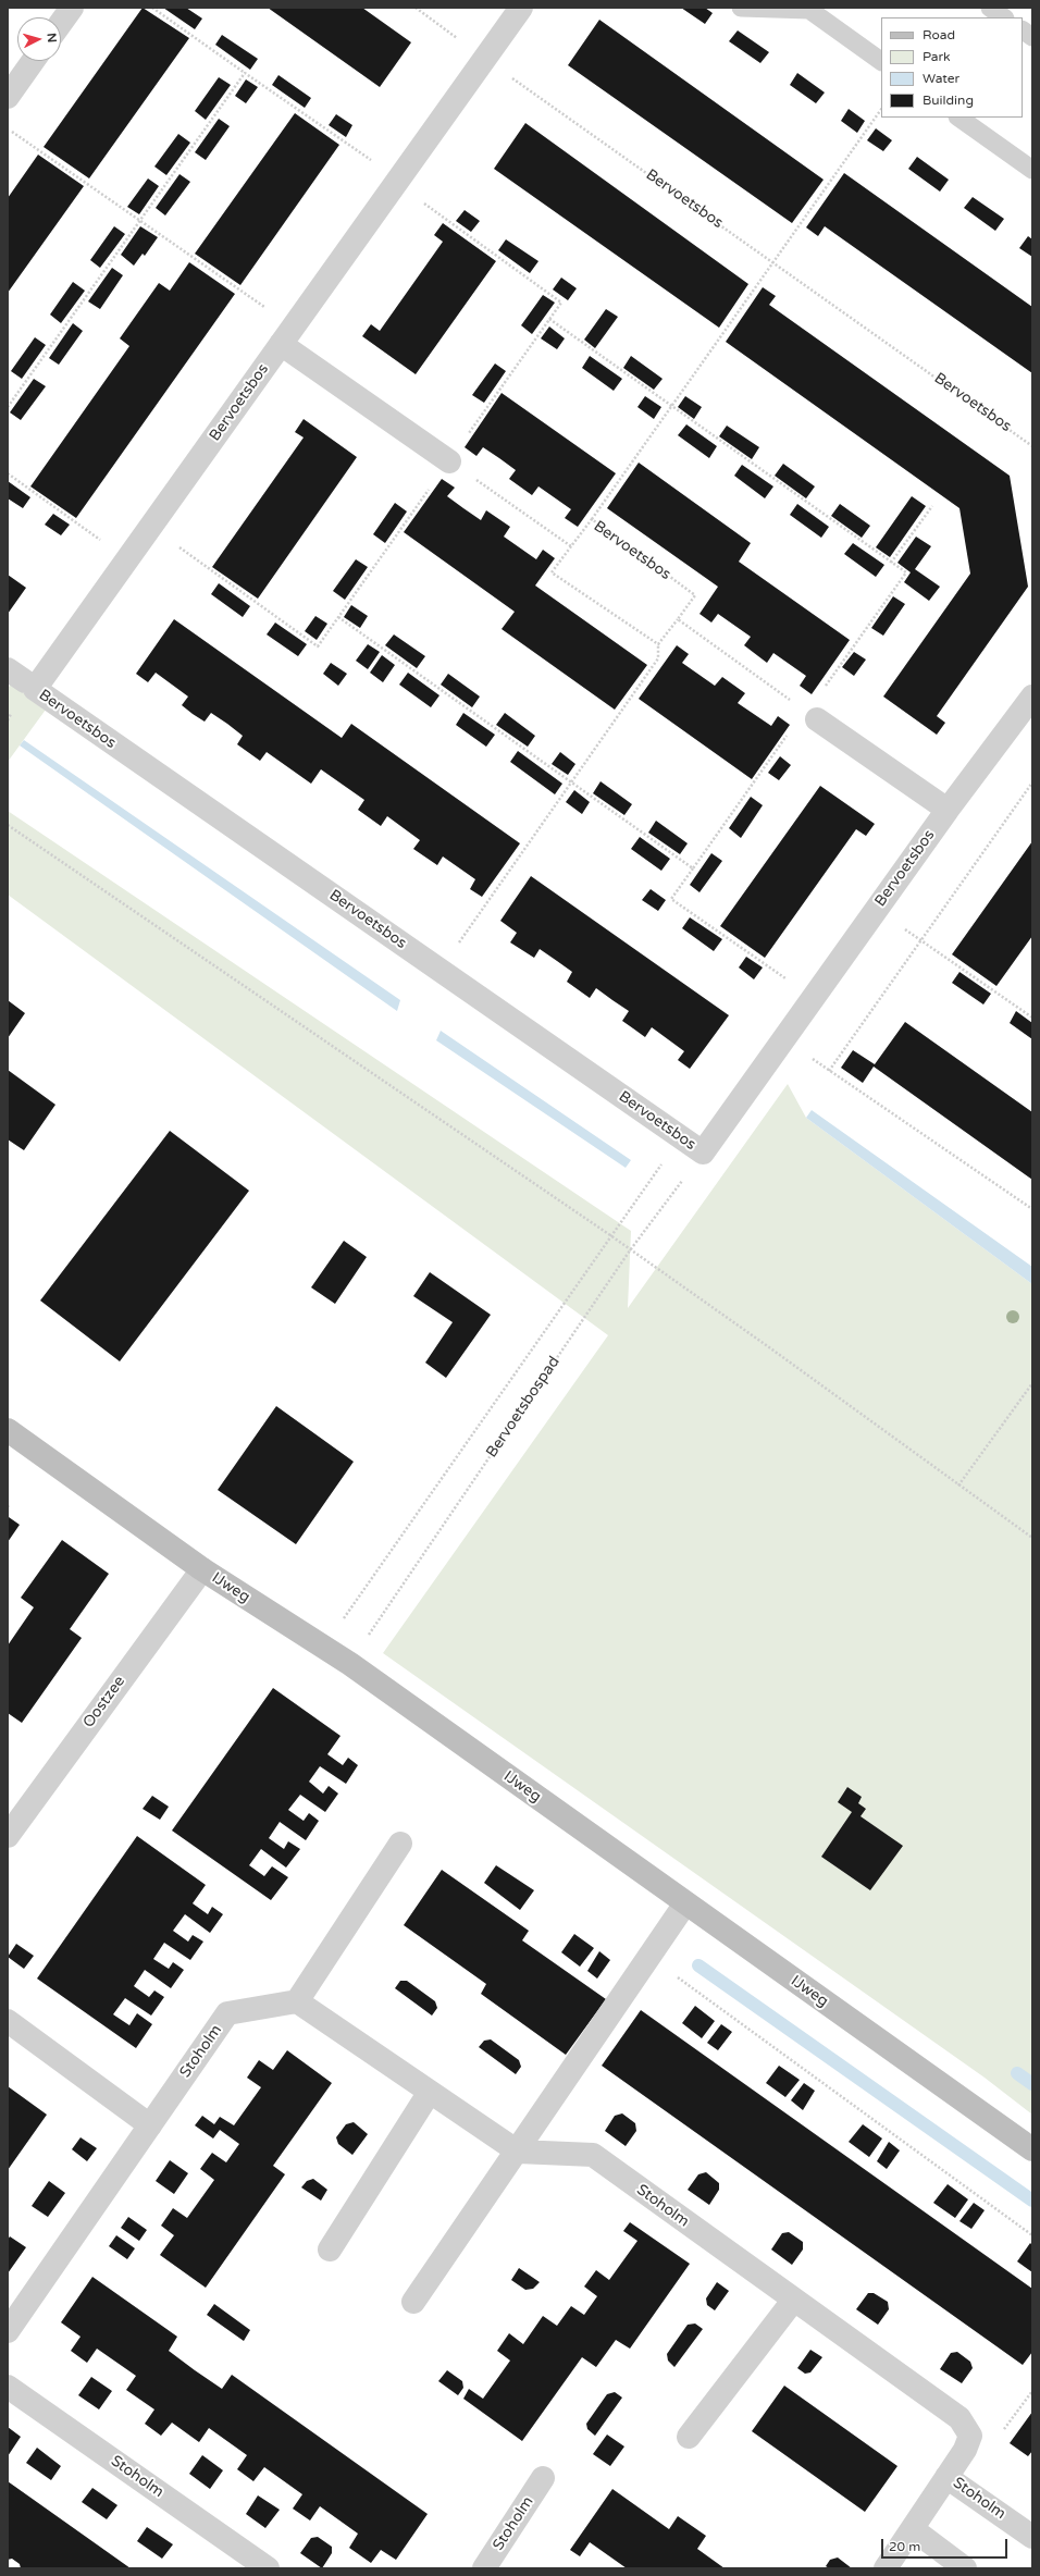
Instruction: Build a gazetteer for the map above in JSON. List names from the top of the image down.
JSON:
{
  "streets": {
    "street": [
      "Bervoetsbos",
      "IJweg",
      "Oostzee",
      "Stoholm"
    ],
    "path": ["Bervoetsbospad"]
  },
  "crossings": [
    ["Bervoetsbos", "Bervoetsbospad"],
    ["Bervoetsbospad", "IJweg"],
    ["IJweg", "Oostzee"]
  ],
  "legend": [
    "Road",
    "Park",
    "Water",
    "Building"
  ],
  "scale_bar": "20 m",
  "north": "right"
}
